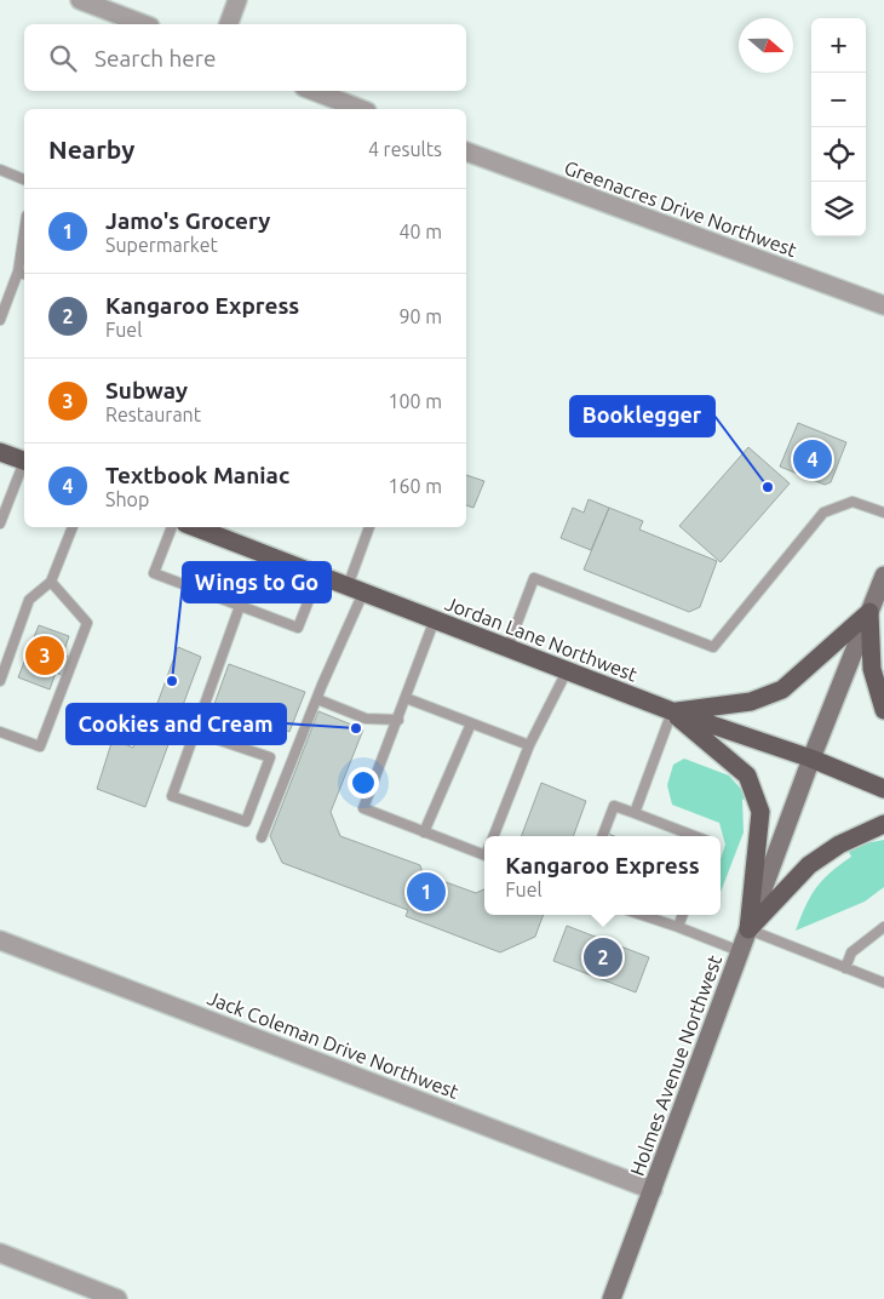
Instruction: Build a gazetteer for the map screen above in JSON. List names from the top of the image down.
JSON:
{
  "streets": {
    "main road": ["Jordan Lane Northwest", "Holmes Avenue Northwest"],
    "street": ["Greenacres Drive Northwest", "Jack Coleman Drive Northwest"]
  },
  "crossings": [
    ["Jordan Lane Northwest", "Holmes Avenue Northwest"],
    ["Jack Coleman Drive Northwest", "Holmes Avenue Northwest"]
  ],
  "places": ["Booklegger", "Wings to Go", "Cookies and Cream"],
  "north": "right",
  "page": {
    "map_buttons": ["+", "−"],
    "search": "Search here",
    "heading": ["Nearby", "4 results"],
    "list": [
      {
        "mark": "1",
        "name": "Jamo's Grocery",
        "note": "Supermarket",
        "value": "40 m"
      },
      {
        "mark": "2",
        "name": "Kangaroo Express",
        "note": "Fuel",
        "value": "90 m"
      },
      {
        "mark": "3",
        "name": "Subway",
        "note": "Restaurant",
        "value": "100 m"
      },
      {
        "mark": "4",
        "name": "Textbook Maniac",
        "note": "Shop",
        "value": "160 m"
      }
    ],
    "pins": [
      "4",
      "3",
      "1",
      "2"
    ],
    "popup": ["Kangaroo Express", "Fuel"]
  }
}
